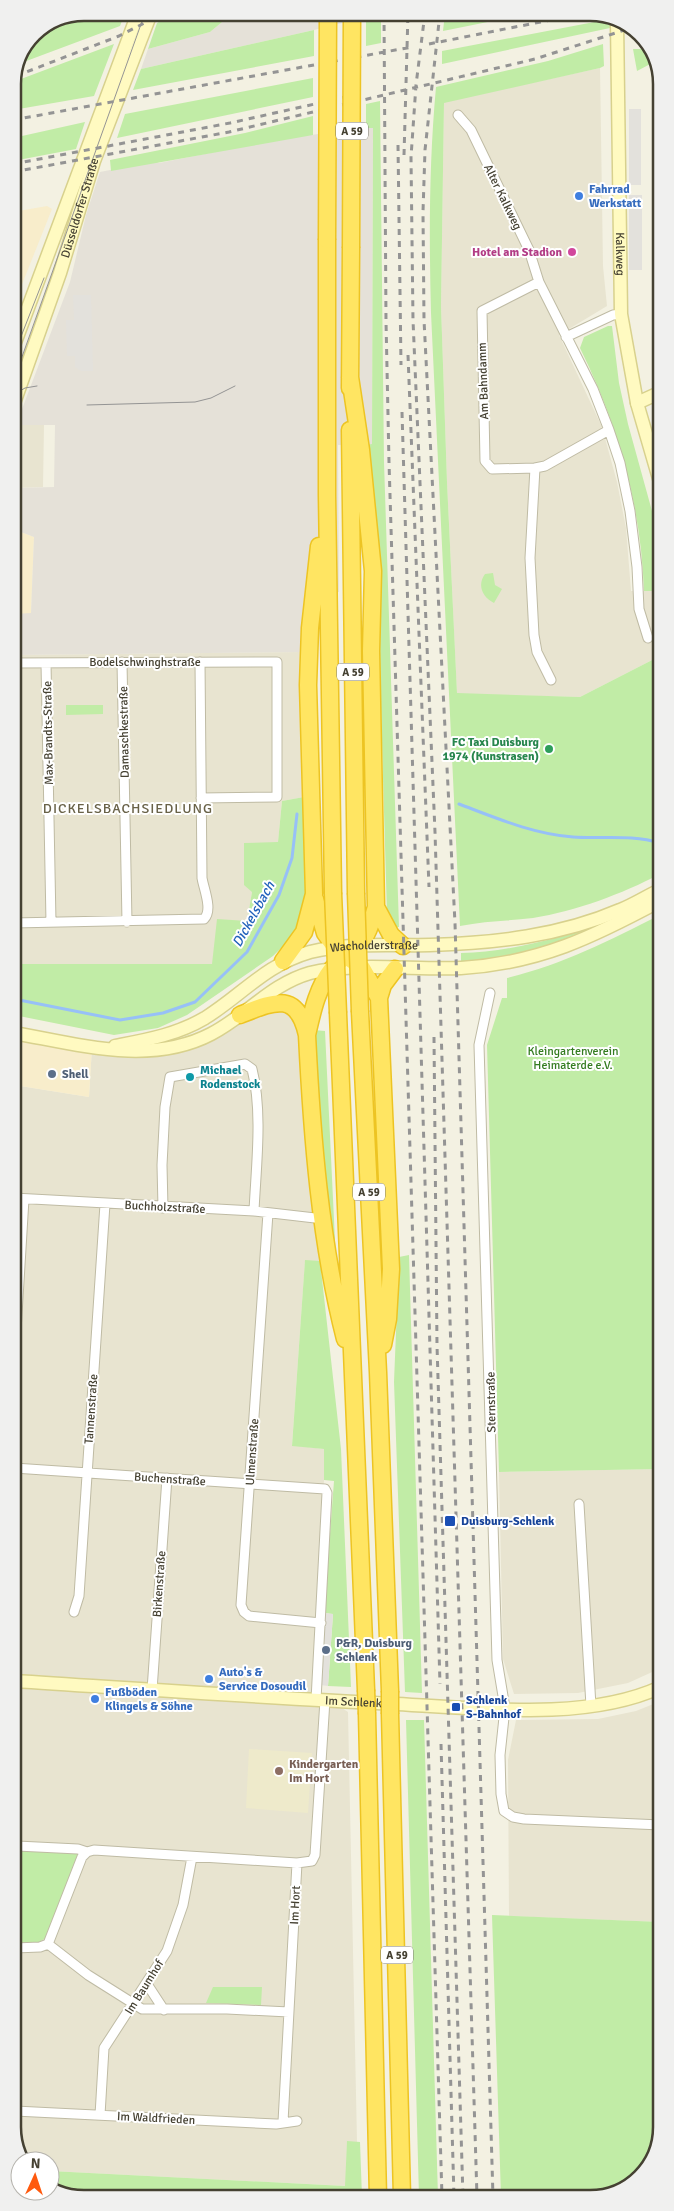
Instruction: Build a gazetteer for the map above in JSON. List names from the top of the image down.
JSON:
{
  "streets": {
    "highway": ["A 59"],
    "street": [
      "Alter Kalkweg",
      "Düsseldorfer Straße",
      "Kalkweg",
      "Am Bahndamm",
      "Bodelschwinghstraße",
      "Damaschkestraße",
      "Max-Brandts-Straße",
      "Wacholderstraße",
      "Buchholzstraße",
      "Sternstraße",
      "Tannenstraße",
      "Ulmenstraße",
      "Buchenstraße",
      "Birkenstraße",
      "Im Schlenk",
      "Im Hort",
      "Im Baumhof",
      "Im Waldfrieden"
    ]
  },
  "crossings": [
    ["A 59", "Buchholzstraße"],
    ["Alter Kalkweg", "Am Bahndamm"],
    ["Bodelschwinghstraße", "Damaschkestraße"],
    ["Bodelschwinghstraße", "Max-Brandts-Straße"],
    ["Buchholzstraße", "Tannenstraße"],
    ["Buchholzstraße", "Ulmenstraße"],
    ["Sternstraße", "Im Schlenk"],
    ["Tannenstraße", "Buchenstraße"],
    ["Ulmenstraße", "Buchenstraße"],
    ["Buchenstraße", "Birkenstraße"],
    ["Birkenstraße", "Im Schlenk"],
    ["Im Hort", "Im Waldfrieden"],
    ["Im Baumhof", "Im Waldfrieden"]
  ],
  "districts": ["DICKELSBACHSIEDLUNG"],
  "water": ["Dickelsbach"],
  "parks": ["Kleingartenverein Heimaterde e.V."],
  "places": {
    "other": [
      "Fahrrad Werkstatt",
      "Hotel am Stadion",
      "FC Taxi Duisburg 1974 (Kunstrasen)",
      "Shell",
      "Michael Rodenstock",
      "P&R, Duisburg Schlenk",
      "Auto's & Service Dosoudil",
      "Fußböden Klingels & Söhne",
      "Kindergarten Im Hort"
    ],
    "transit": ["Duisburg-Schlenk", "Schlenk S-Bahnhof"]
  },
  "north": "top"
}
